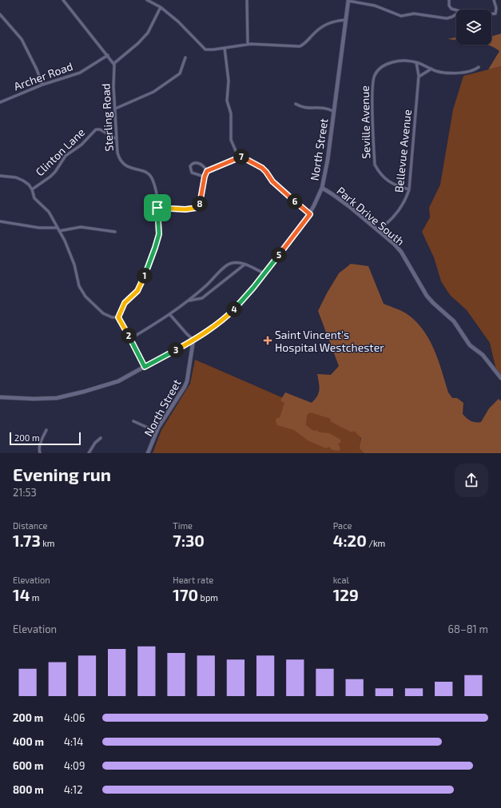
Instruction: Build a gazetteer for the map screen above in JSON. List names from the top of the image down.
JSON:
{
  "streets": {
    "main road": ["North Street", "Park Drive South"],
    "street": [
      "Archer Road",
      "Sterling Road",
      "Seville Avenue",
      "Bellevue Avenue",
      "Clinton Lane"
    ]
  },
  "crossings": [
    ["Sterling Road", "Clinton Lane"],
    ["Seville Avenue", "Bellevue Avenue"],
    ["North Street", "Park Drive South"],
    ["Bellevue Avenue", "Park Drive South"]
  ],
  "places": {
    "health": ["Saint Vincent's Hospital Westchester"]
  },
  "scale_bar": "200 m",
  "page": {
    "pins": [
      "7",
      "6",
      "8",
      "5",
      "1",
      "4",
      "2",
      "3"
    ],
    "scale": "200 m",
    "heading": ["Evening run", "21:53"],
    "stats": [
      ["Distance", "1.73 km"],
      ["Time", "7:30"],
      ["Pace", "4:20 /km"],
      ["Elevation", "14 m"],
      ["Heart rate", "170 bpm"],
      ["kcal", "129"]
    ],
    "chart": ["Elevation", "68–81 m"],
    "list": [
      {
        "name": "200 m",
        "note": "4:06"
      },
      {
        "name": "400 m",
        "note": "4:14"
      },
      {
        "name": "600 m",
        "note": "4:09"
      },
      {
        "name": "800 m",
        "note": "4:12"
      }
    ]
  }
}
